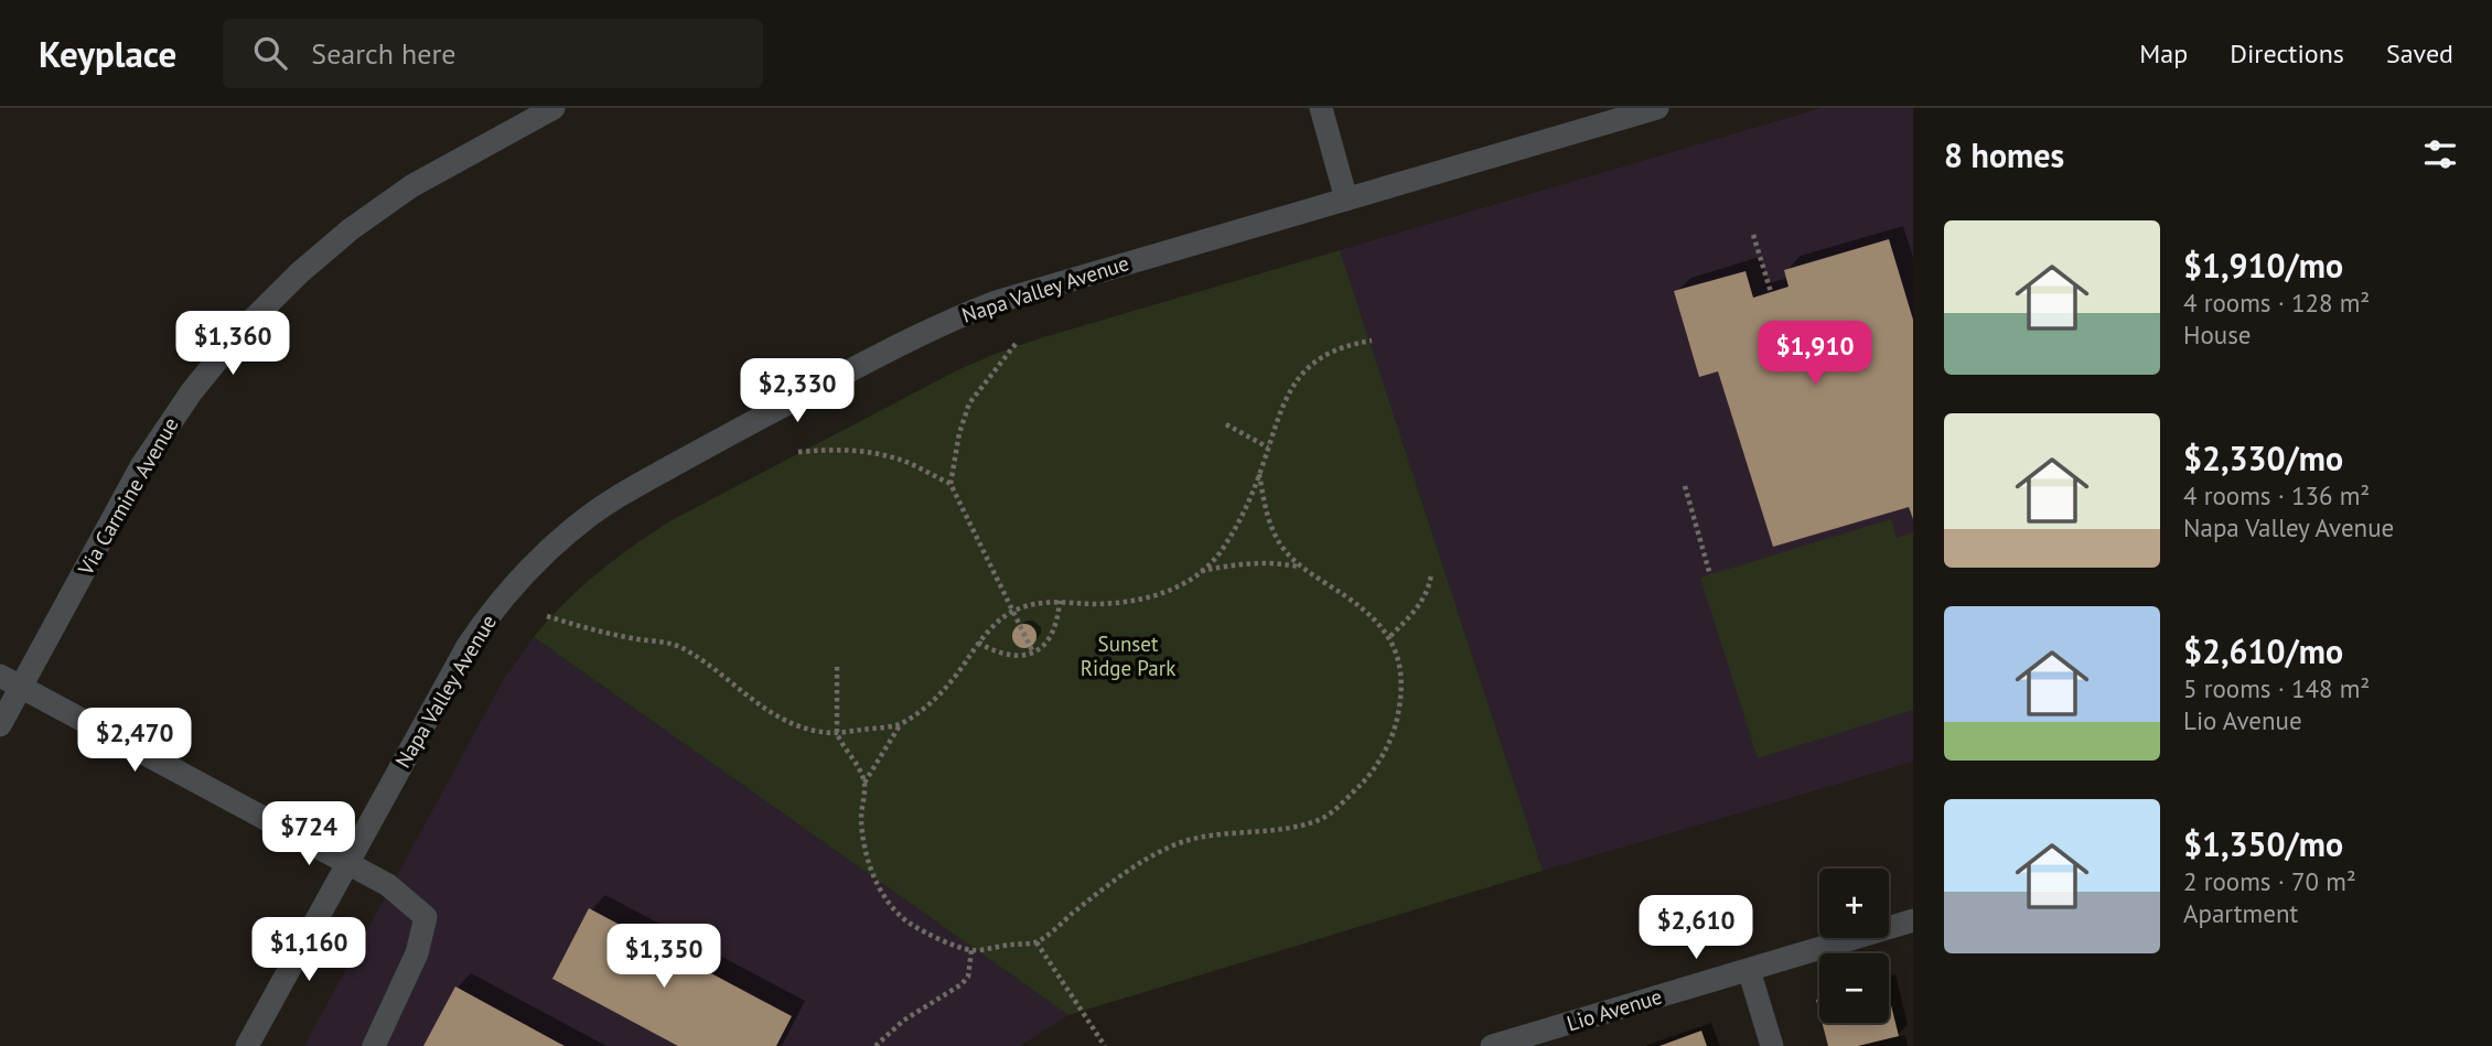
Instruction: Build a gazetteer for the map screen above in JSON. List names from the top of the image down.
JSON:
{
  "streets": {
    "street": ["Napa Valley Avenue", "Via Carmine Avenue", "Lio Avenue"]
  },
  "parks": ["Sunset Ridge Park"],
  "page": {
    "header": "Keyplace",
    "search": "Search here",
    "nav": ["Map", "Directions", "Saved"],
    "heading": "8 homes",
    "list": [
      {
        "name": "$1,910/mo",
        "note": "4 rooms · 128 m² · House"
      },
      {
        "name": "$2,330/mo",
        "note": "4 rooms · 136 m² · Napa Valley Avenue"
      },
      {
        "name": "$2,610/mo",
        "note": "5 rooms · 148 m² · Lio Avenue"
      },
      {
        "name": "$1,350/mo",
        "note": "2 rooms · 70 m² · Apartment"
      }
    ],
    "price": [
      "$1,360",
      "$1,910",
      "$2,330",
      "$2,470",
      "$724",
      "$2,610",
      "$1,160",
      "$1,350"
    ],
    "map_buttons": ["+", "−"]
  }
}
